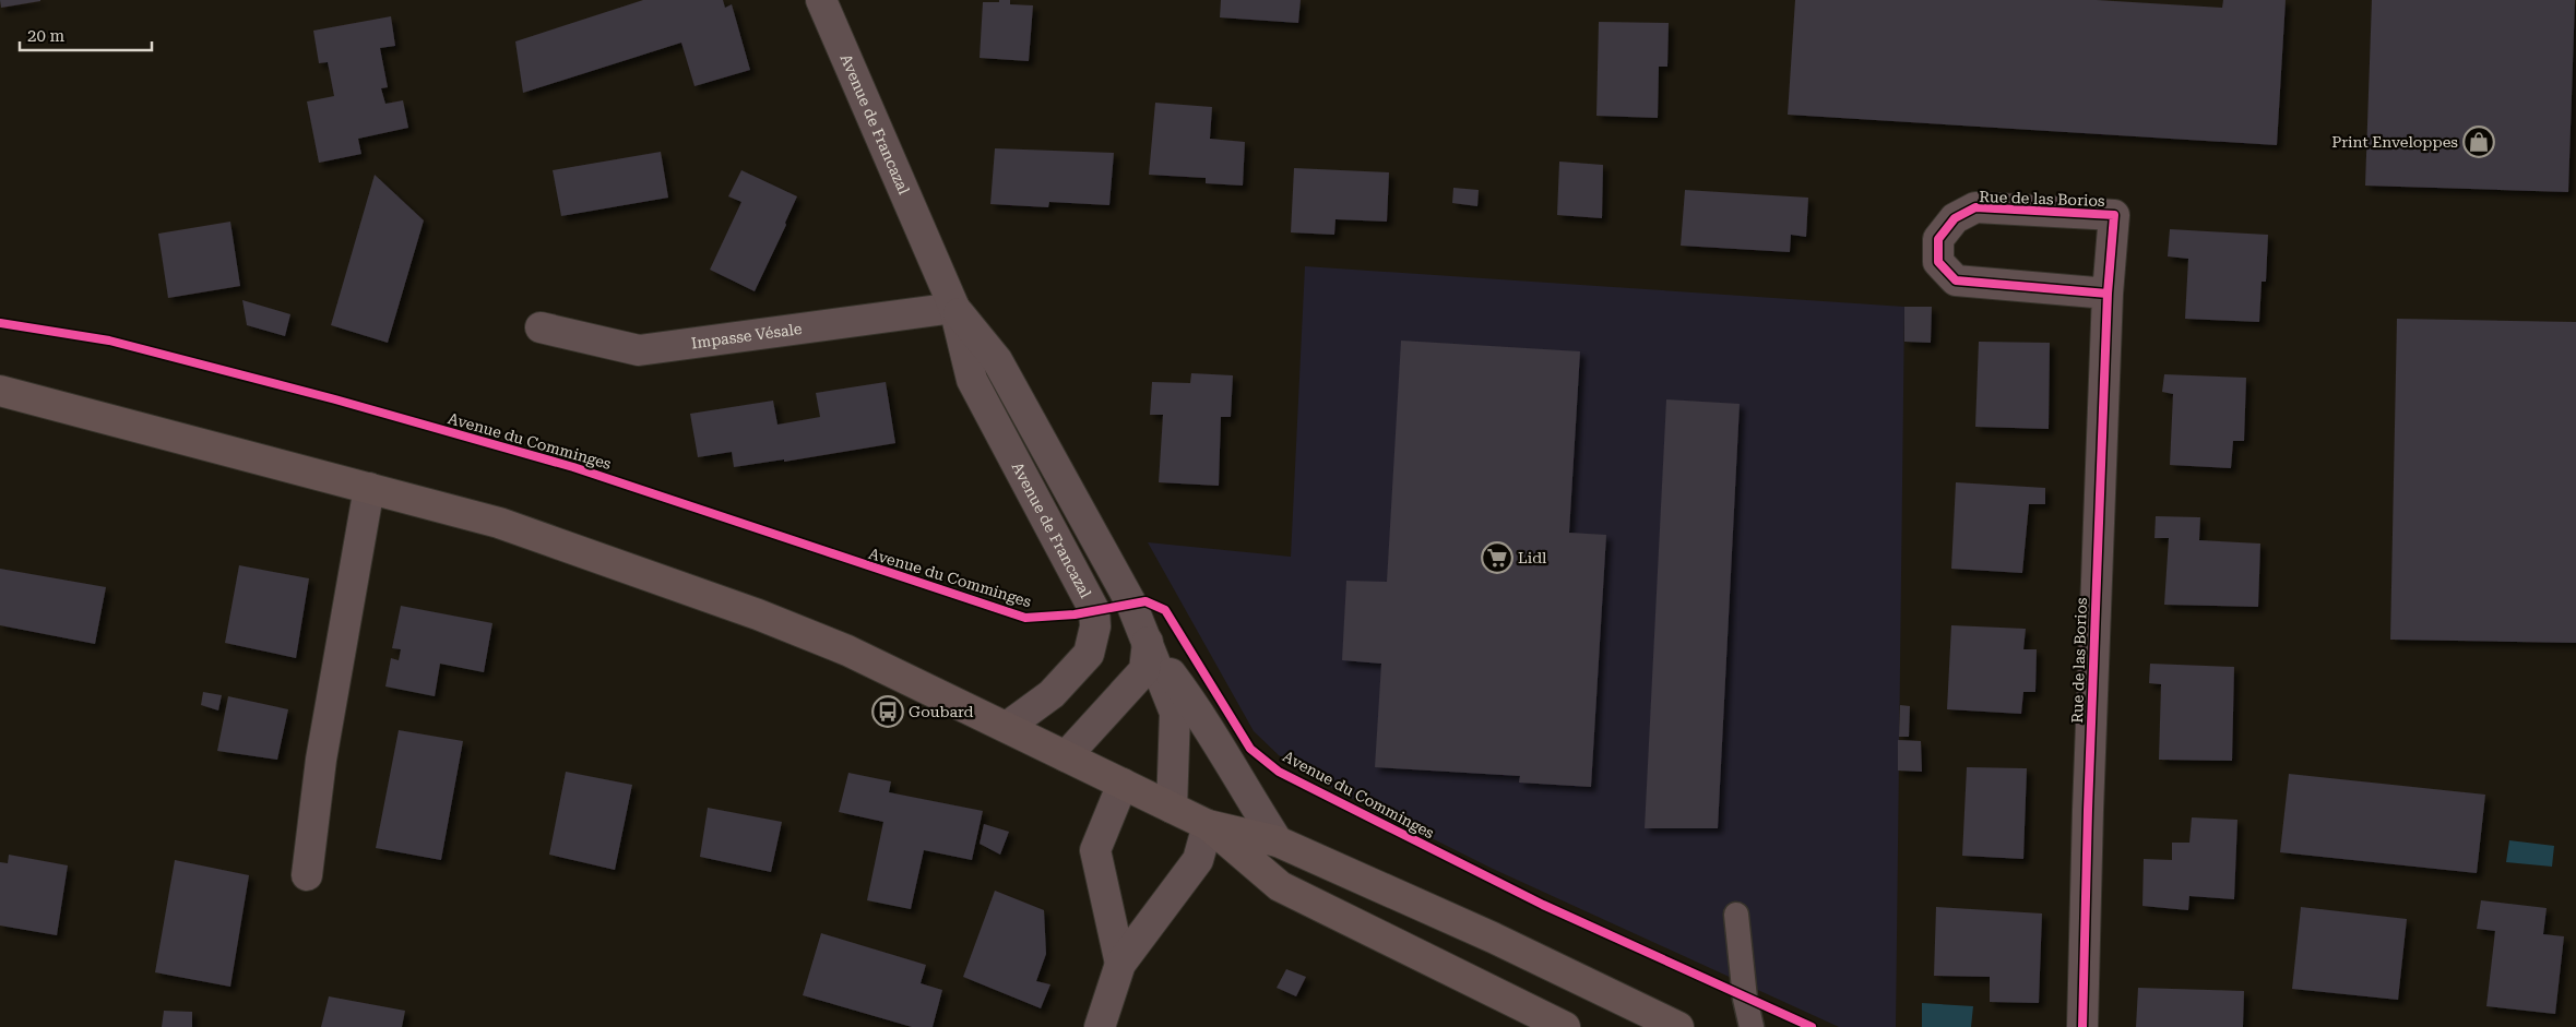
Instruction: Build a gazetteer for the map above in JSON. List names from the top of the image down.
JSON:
{
  "streets": {
    "street": ["Avenue de Francazal", "Rue de las Borios", "Impasse Vésale"],
    "cycle path": ["Avenue du Comminges"]
  },
  "crossings": [
    ["Avenue de Francazal", "Impasse Vésale"]
  ],
  "places": {
    "shop": ["Print Enveloppes"],
    "supermarket": ["Lidl"],
    "bus stop": ["Goubard"]
  },
  "scale_bar": "20 m"
}
